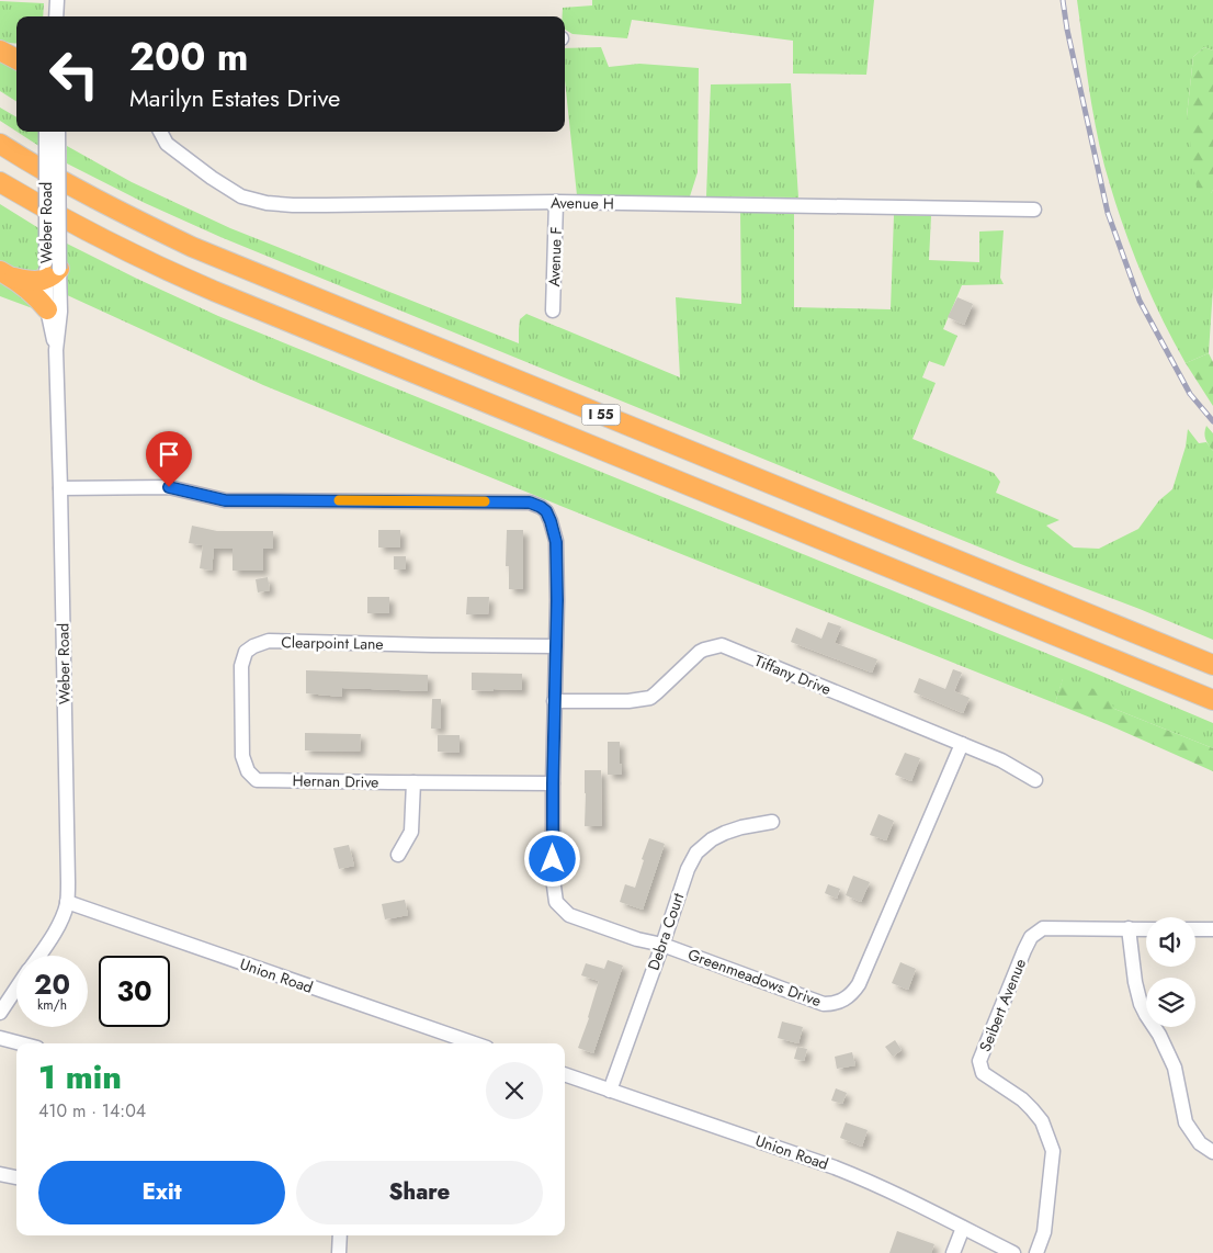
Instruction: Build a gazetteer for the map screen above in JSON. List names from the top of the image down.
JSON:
{
  "streets": {
    "highway": ["I 55"],
    "street": [
      "Avenue H",
      "Weber Road",
      "Avenue F",
      "Clearpoint Lane",
      "Tiffany Drive",
      "Hernan Drive",
      "Debra Court",
      "Union Road",
      "Greenmeadows Drive",
      "Seibert Avenue"
    ]
  },
  "crossings": [
    ["Avenue H", "Avenue F"],
    ["Weber Road", "Union Road"],
    ["Clearpoint Lane", "Hernan Drive"],
    ["Tiffany Drive", "Greenmeadows Drive"],
    ["Hernan Drive", "Greenmeadows Drive"],
    ["Debra Court", "Union Road"],
    ["Debra Court", "Greenmeadows Drive"]
  ],
  "page": {
    "turn": ["200 m", "Marilyn Estates Drive"],
    "speed": "20 km/h",
    "limit": "30",
    "heading": ["1 min", "410 m · 14:04"],
    "buttons": ["Exit", "Share"]
  }
}
